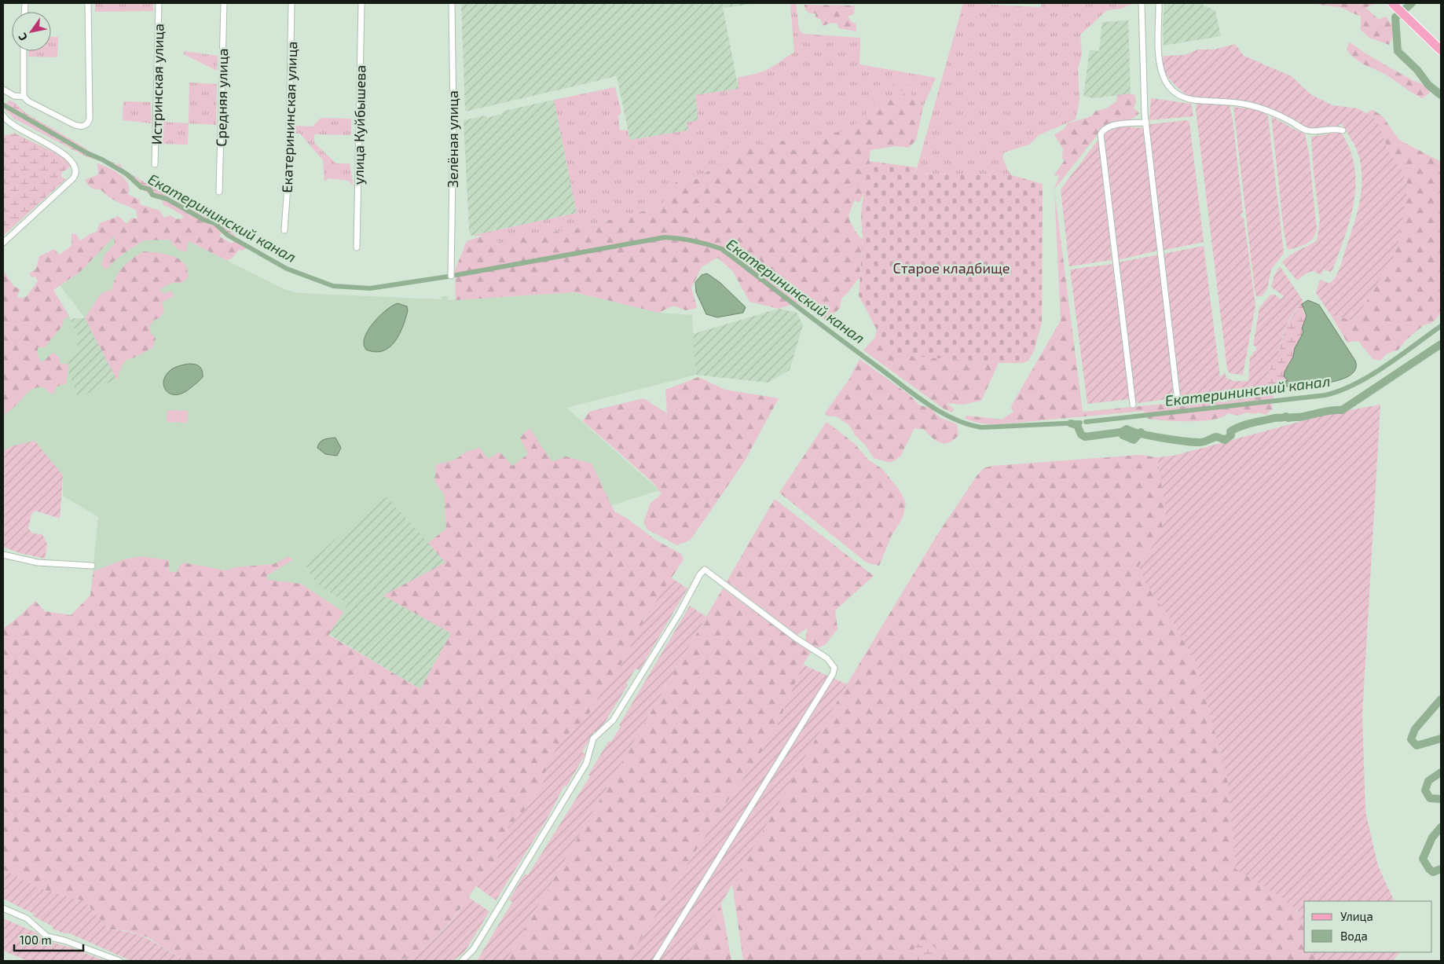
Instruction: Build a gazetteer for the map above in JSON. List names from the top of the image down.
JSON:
{
  "streets": {
    "street": [
      "Истринская улица",
      "Средняя улица",
      "Екатерининская улица",
      "улица Куйбышева",
      "Зелёная улица"
    ]
  },
  "water": ["Екатерининский канал"],
  "parks": ["Старое кладбище"],
  "legend": ["Улица", "Вода"],
  "scale_bar": "100 m",
  "north": "bottom left"
}
